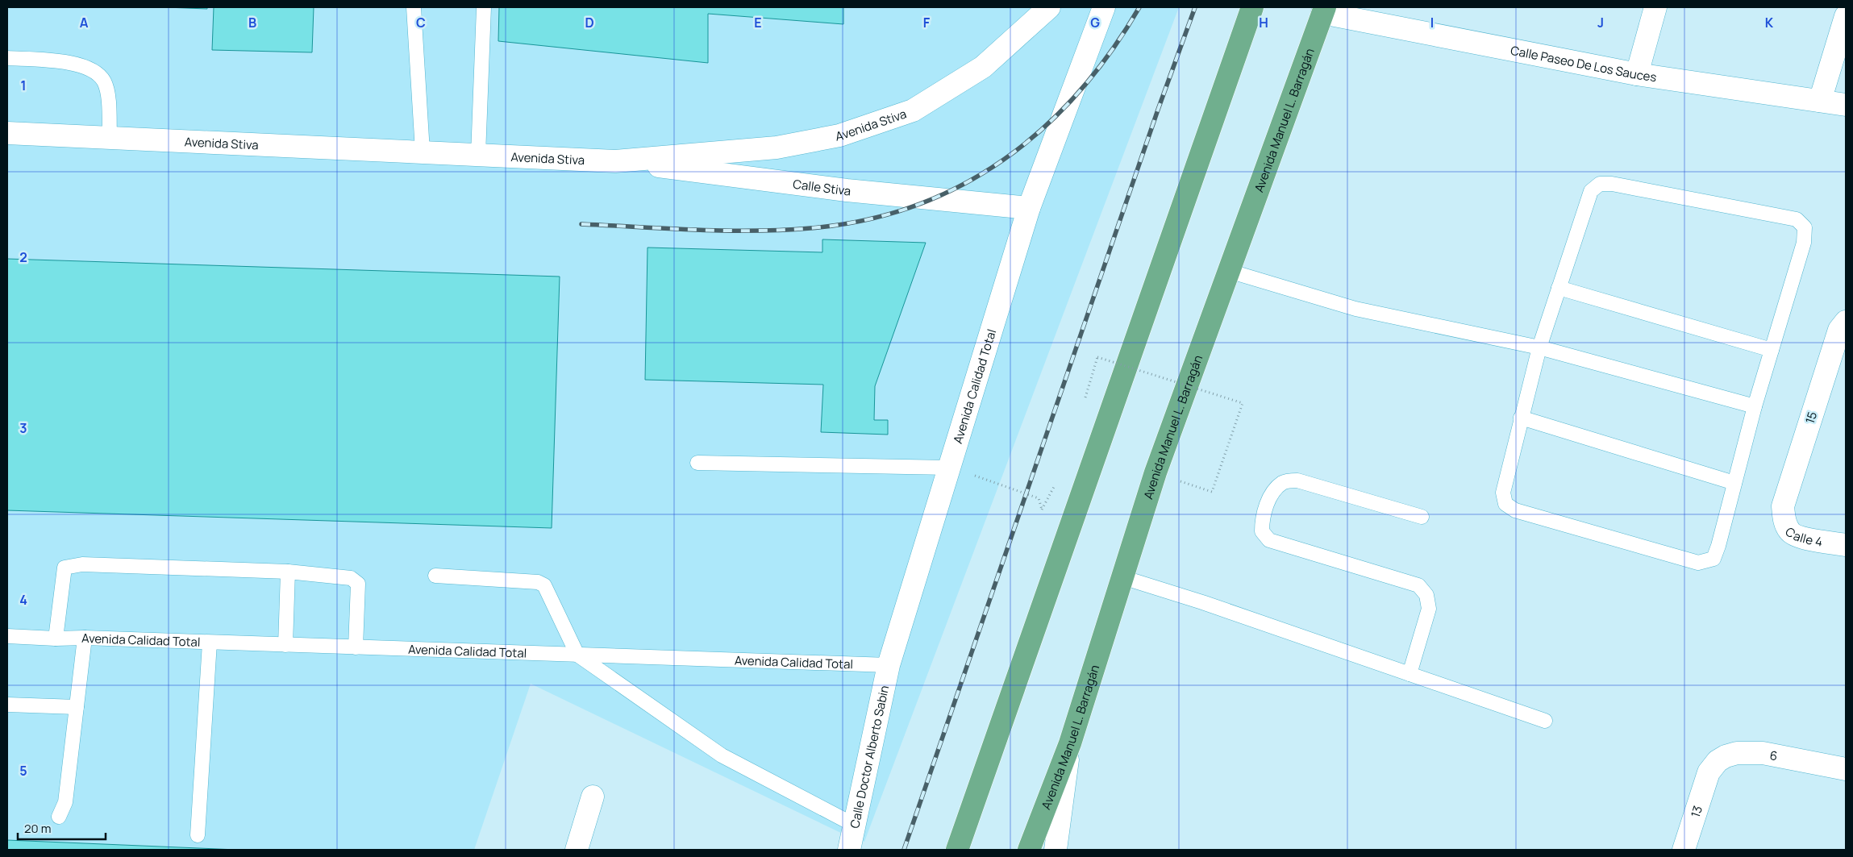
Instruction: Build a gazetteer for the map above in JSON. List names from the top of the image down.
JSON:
{
  "streets": {
    "highway": ["Avenida Manuel L. Barragán"],
    "street": [
      "Calle Paseo De Los Sauces",
      "Avenida Stiva",
      "Calle Stiva",
      "Avenida Calidad Total",
      "15",
      "Calle 4",
      "6",
      "Calle Doctor Alberto Sabin",
      "13"
    ]
  },
  "crossings": [
    ["Calle Paseo De Los Sauces", "Avenida Manuel L. Barragán"],
    ["Avenida Stiva", "Calle Stiva"],
    ["Calle Stiva", "Avenida Calidad Total"],
    ["Avenida Calidad Total", "Calle Doctor Alberto Sabin"],
    ["15", "Calle 4"],
    ["6", "13"]
  ],
  "scale_bar": "20 m",
  "grid": {
    "columns": [
      "A",
      "B",
      "C",
      "D",
      "E",
      "F",
      "G",
      "H",
      "I",
      "J",
      "K"
    ],
    "rows": [
      "1",
      "2",
      "3",
      "4",
      "5"
    ]
  }
}
